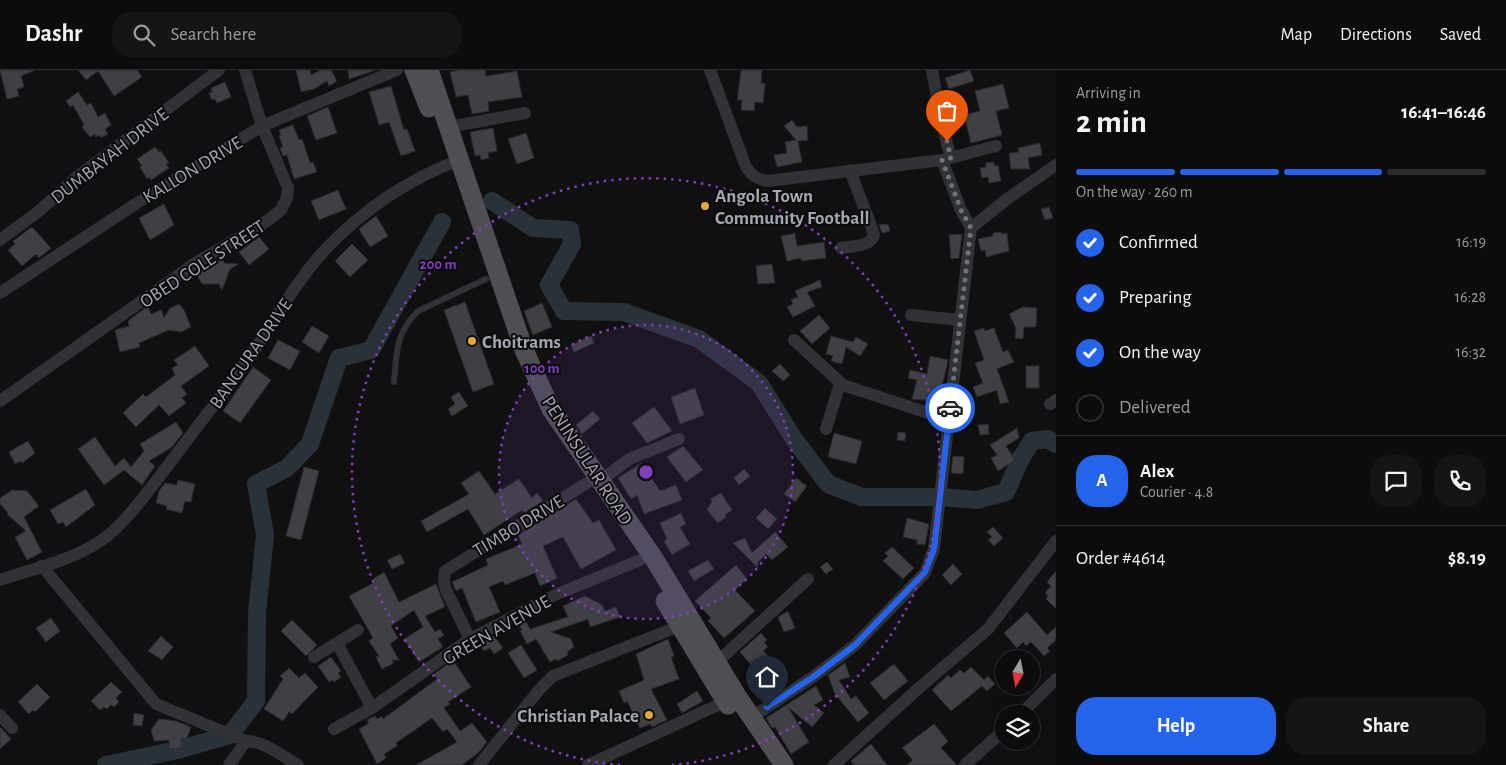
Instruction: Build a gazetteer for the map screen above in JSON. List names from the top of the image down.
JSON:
{
  "streets": {
    "main road": ["PENINSULAR ROAD"],
    "street": [
      "DUMBAYAH DRIVE",
      "KALLON DRIVE",
      "OBED COLE STREET",
      "BANGURA DRIVE",
      "TIMBO DRIVE",
      "GREEN AVENUE"
    ]
  },
  "crossings": [
    ["KALLON DRIVE", "OBED COLE STREET"],
    ["BANGURA DRIVE", "PENINSULAR ROAD"],
    ["PENINSULAR ROAD", "TIMBO DRIVE"],
    ["PENINSULAR ROAD", "GREEN AVENUE"],
    ["TIMBO DRIVE", "GREEN AVENUE"]
  ],
  "places": ["Angola Town Community Football", "Choitrams", "Christian Palace"],
  "north": "bottom",
  "page": {
    "header": "Dashr",
    "search": "Search here",
    "nav": ["Map", "Directions", "Saved"],
    "heading": ["2 min", "Arriving in", "16:41–16:46"],
    "panel": [
      "Alex",
      "Courier · 4.8",
      "Order #4614",
      "$8.19"
    ],
    "bar": "On the way · 260 m",
    "list": [
      ["Confirmed", "16:19"],
      ["Preparing", "16:28"],
      ["On the way", "16:32"],
      "Delivered"
    ],
    "round": "A",
    "buttons": ["Help", "Share"]
  },
  "rings": ["200 m", "100 m"]
}
